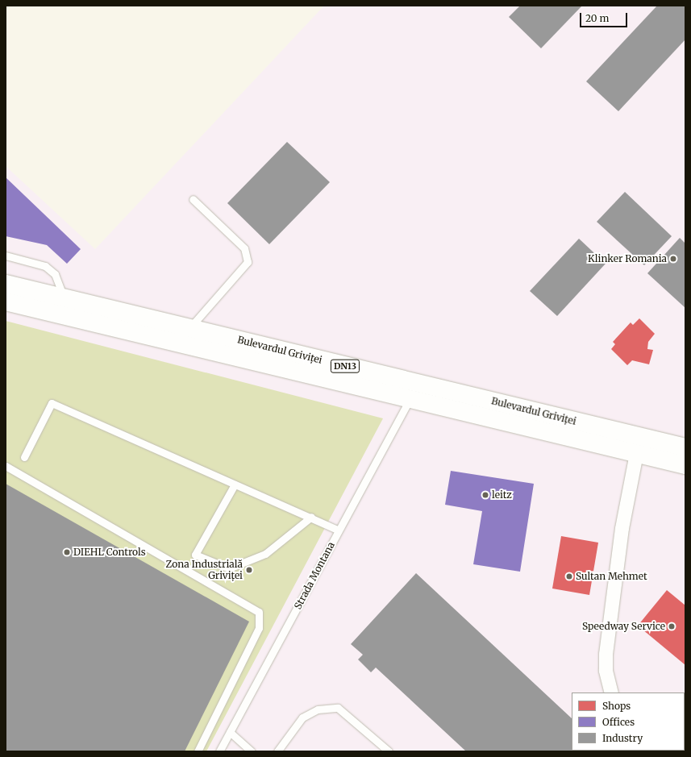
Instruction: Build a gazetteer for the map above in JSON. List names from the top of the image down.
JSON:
{
  "streets": {
    "main road": ["Bulevardul Griviței", "DN13"],
    "lane": ["Strada Montana"]
  },
  "crossings": [
    ["Bulevardul Griviței", "Strada Montana"]
  ],
  "places": [
    "Klinker Romania",
    "leitz",
    "DIEHL Controls",
    "Zona Industrială Griviței",
    "Sultan Mehmet",
    "Speedway Service"
  ],
  "legend": ["Shops", "Offices", "Industry"],
  "scale_bar": "20 m"
}
